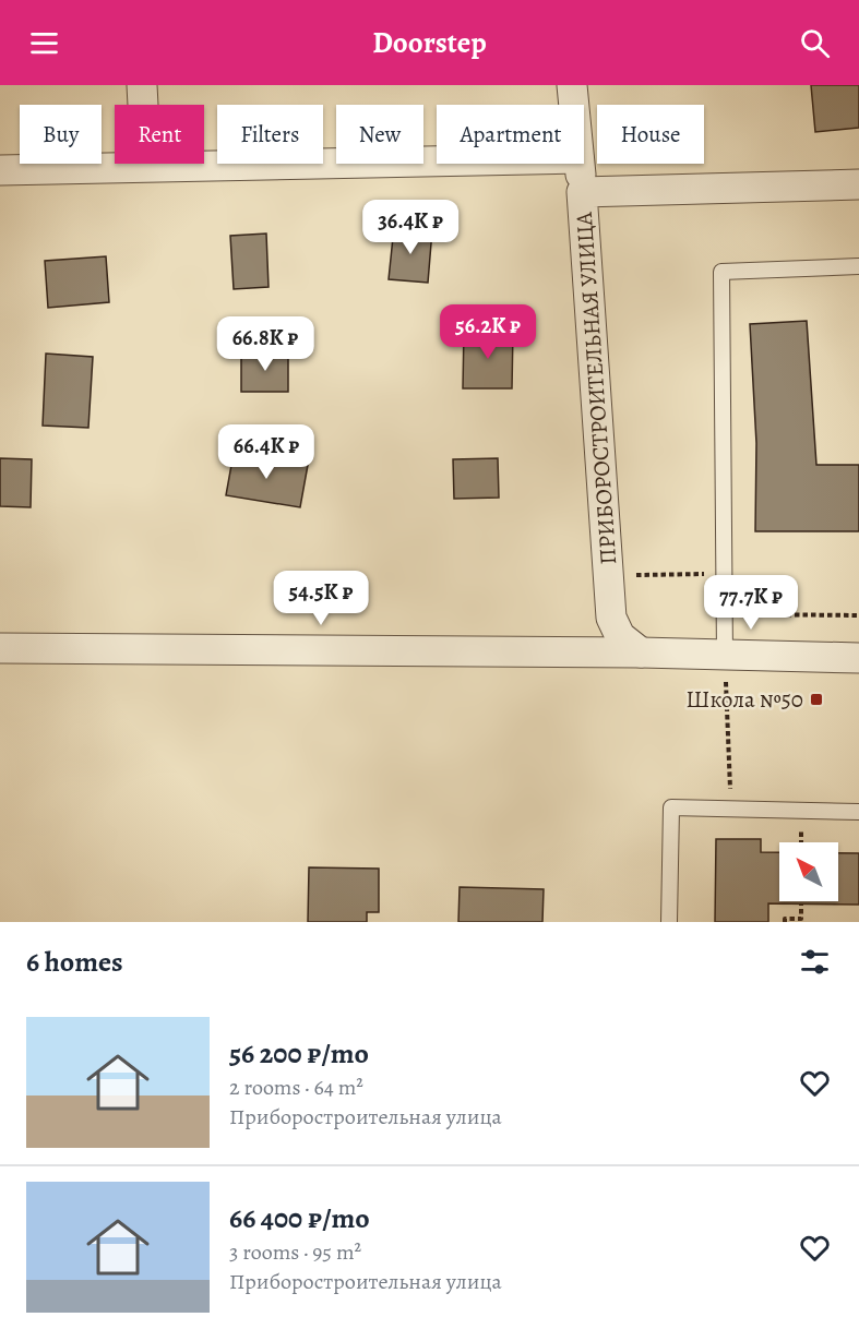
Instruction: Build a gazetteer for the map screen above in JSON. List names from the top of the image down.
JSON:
{
  "streets": {
    "street": ["ПРИБОРОСТРОИТЕЛЬНАЯ УЛИЦА"]
  },
  "places": {
    "transit": ["Школа №50"]
  },
  "north": "top left",
  "page": {
    "header": "Doorstep",
    "chip": [
      "Buy",
      "Rent",
      "Filters",
      "New",
      "Apartment",
      "House"
    ],
    "price": [
      "36.4K ₽",
      "56.2K ₽",
      "66.8K ₽",
      "66.4K ₽",
      "54.5K ₽",
      "77.7K ₽"
    ],
    "heading": "6 homes",
    "list": [
      {
        "name": "56 200 ₽/mo",
        "note": "2 rooms · 64 m² · Приборостроительная улица"
      },
      {
        "name": "66 400 ₽/mo",
        "note": "3 rooms · 95 m² · Приборостроительная улица"
      }
    ]
  }
}
